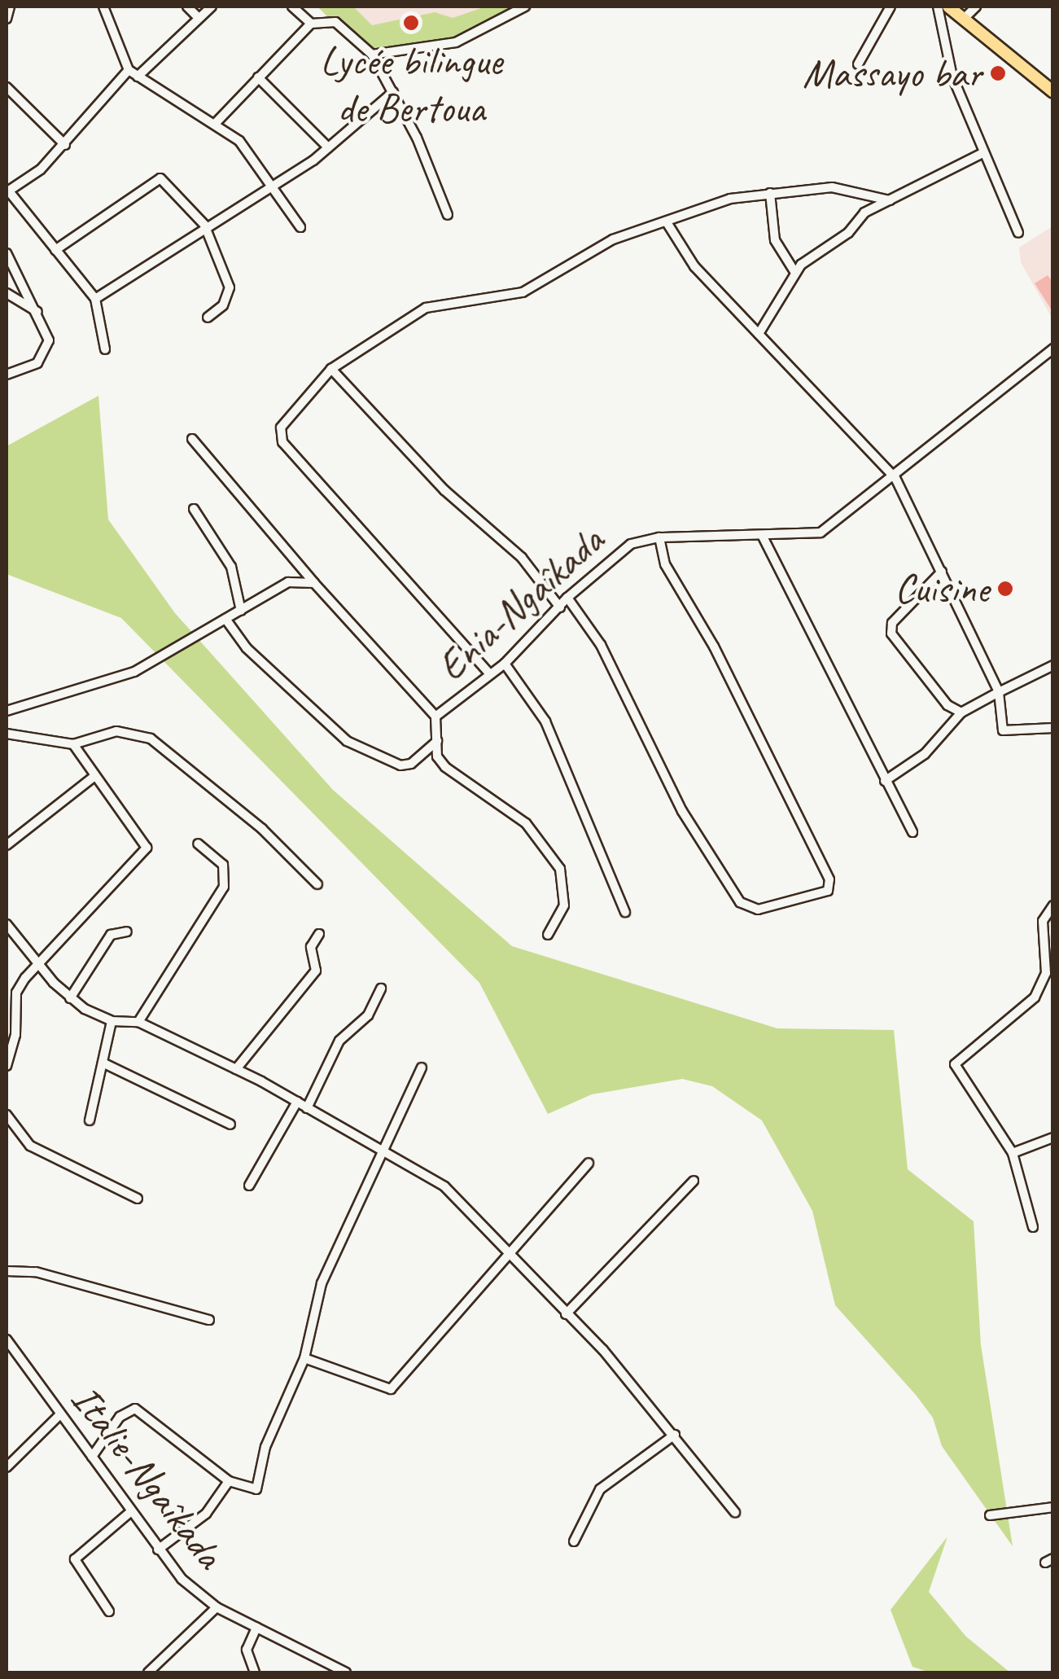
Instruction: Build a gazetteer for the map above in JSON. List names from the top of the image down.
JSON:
{
  "streets": {
    "street": ["Enia-Ngaîkada", "Italie-Ngaîkada"]
  },
  "places": ["Lycée bilingue de Bertoua", "Massayo bar", "Cuisine"]
}
